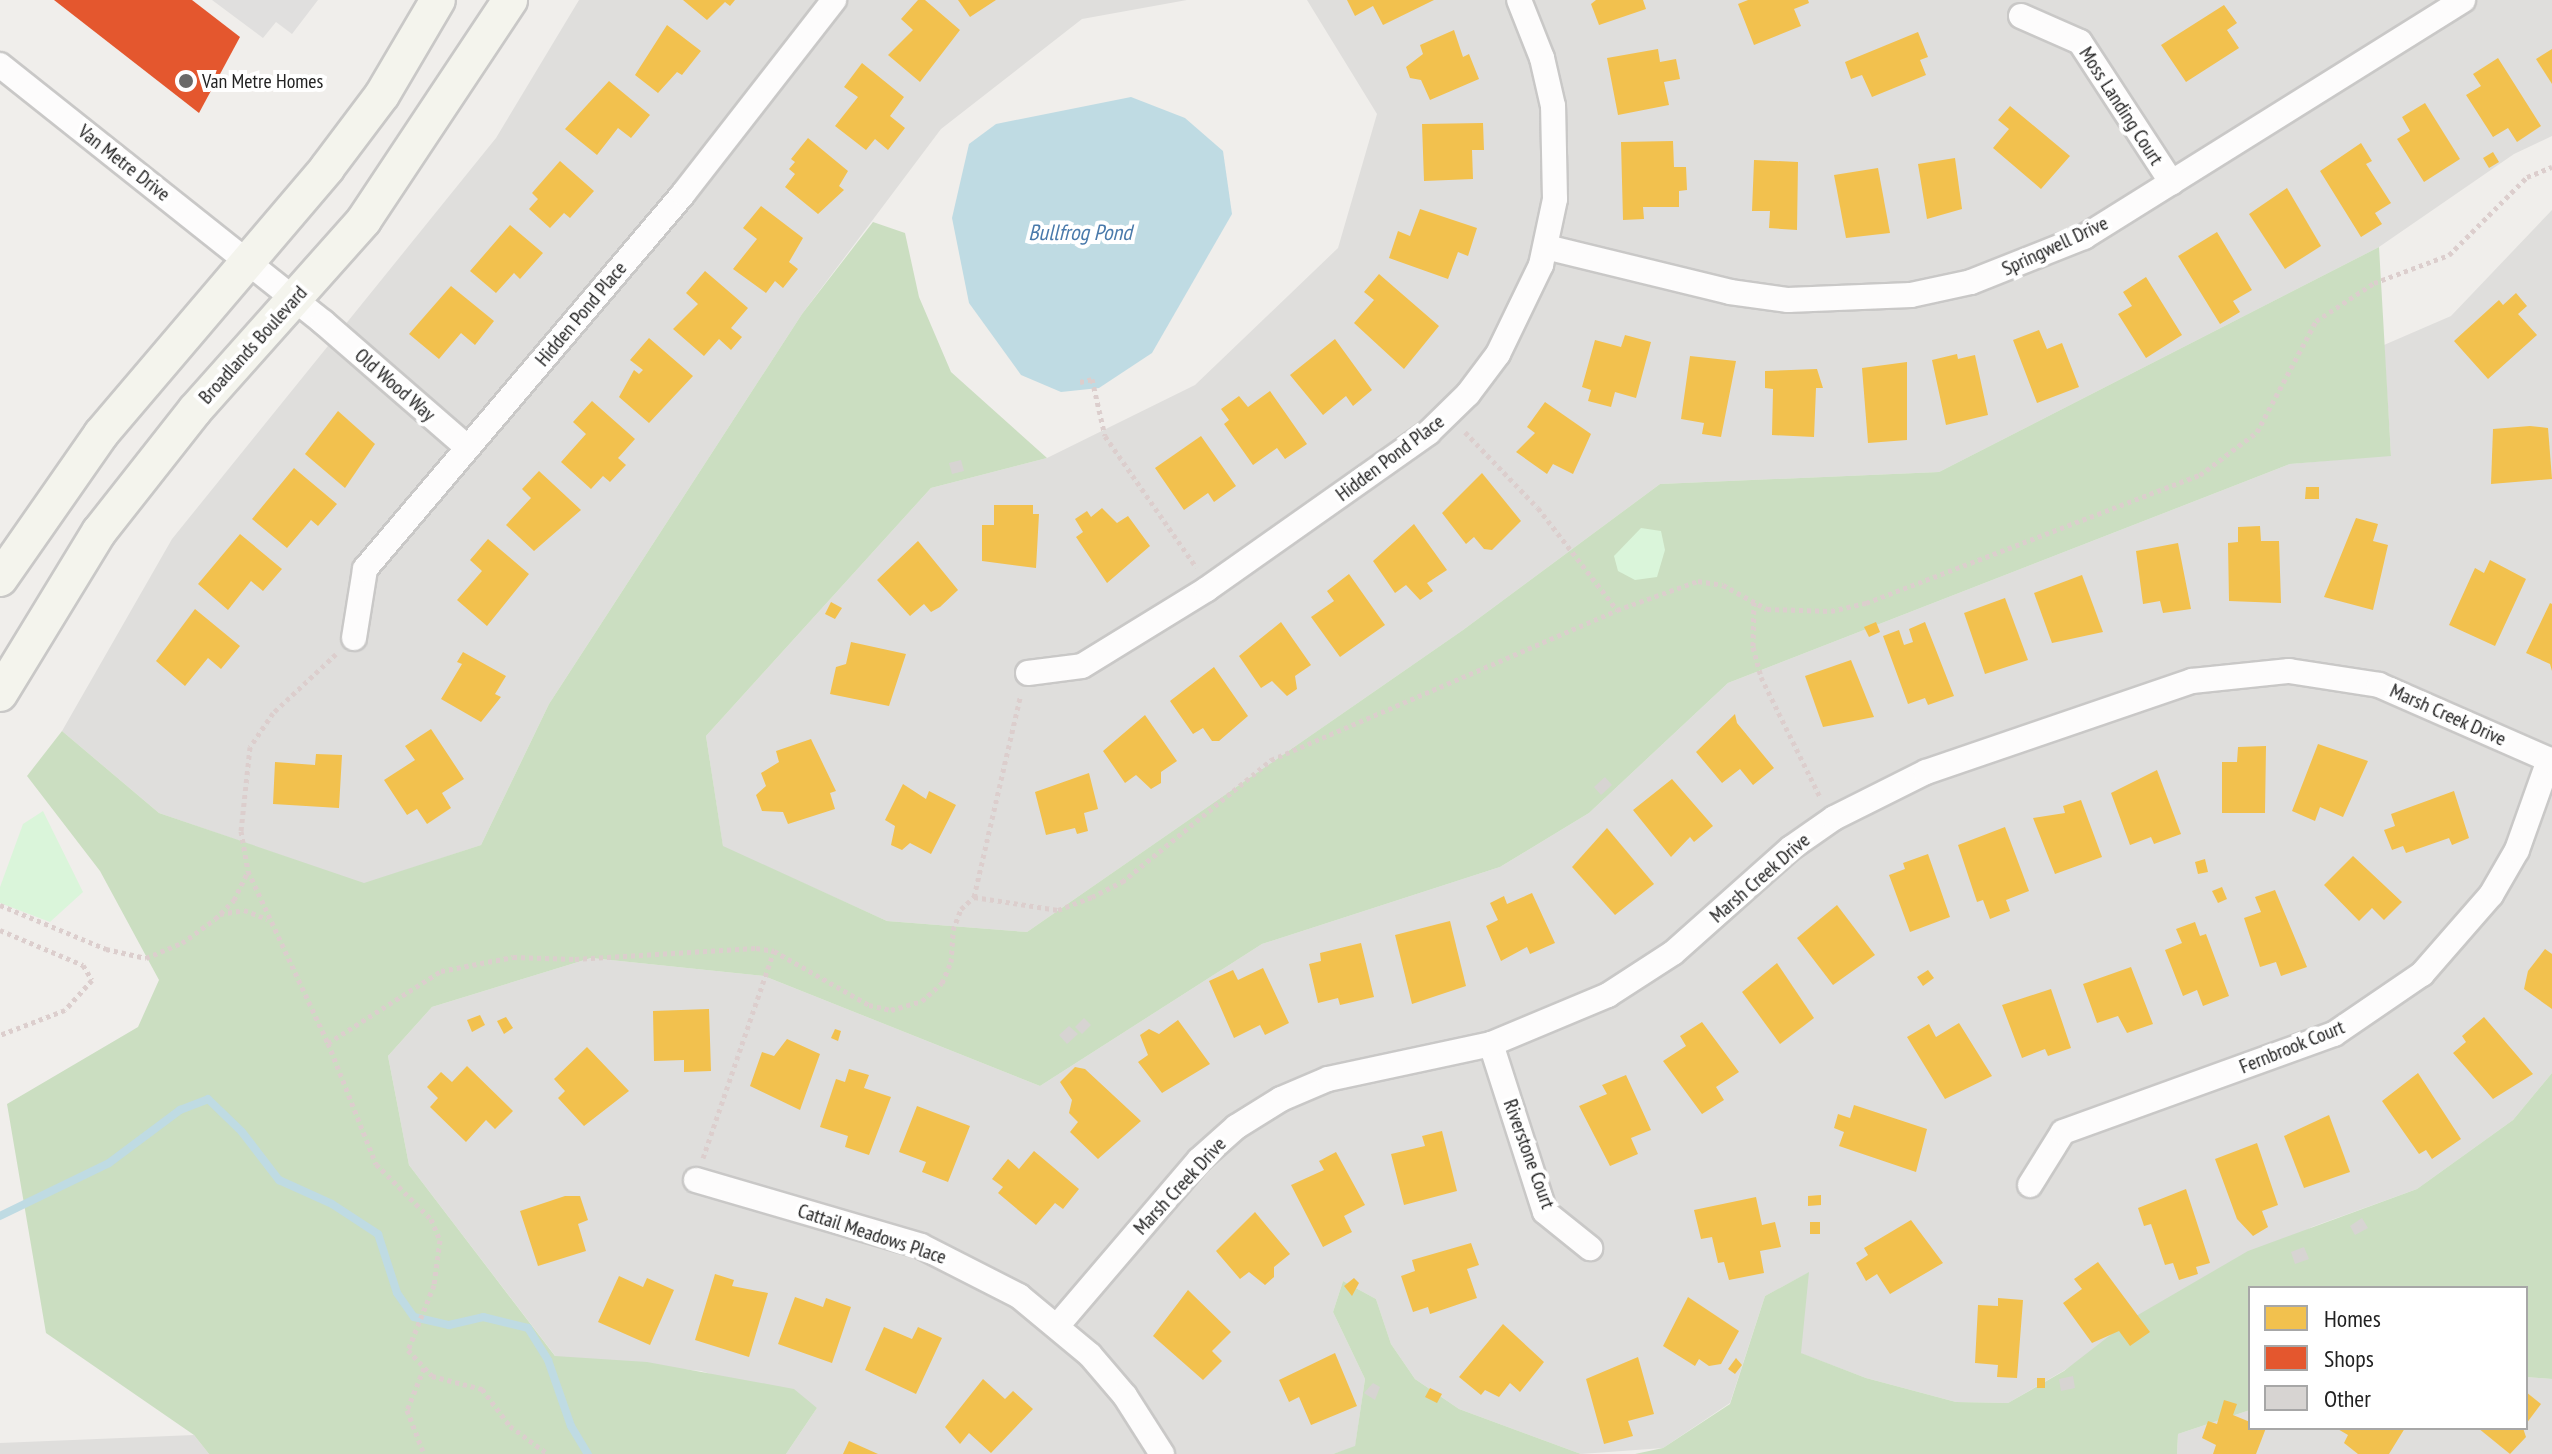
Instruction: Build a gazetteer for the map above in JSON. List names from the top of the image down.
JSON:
{
  "streets": {
    "main road": ["Broadlands Boulevard"],
    "street": [
      "Moss Landing Court",
      "Van Metre Drive",
      "Springwell Drive",
      "Hidden Pond Place",
      "Old Wood Way",
      "Marsh Creek Drive",
      "Fernbrook Court",
      "Riverstone Court",
      "Cattail Meadows Place"
    ]
  },
  "crossings": [
    ["Moss Landing Court", "Springwell Drive"],
    ["Van Metre Drive", "Broadlands Boulevard"],
    ["Van Metre Drive", "Old Wood Way"],
    ["Springwell Drive", "Hidden Pond Place"],
    ["Hidden Pond Place", "Old Wood Way"],
    ["Broadlands Boulevard", "Old Wood Way"],
    ["Marsh Creek Drive", "Fernbrook Court"],
    ["Marsh Creek Drive", "Riverstone Court"],
    ["Marsh Creek Drive", "Cattail Meadows Place"]
  ],
  "water": ["Bullfrog Pond"],
  "places": ["Van Metre Homes"],
  "legend": ["Homes", "Shops", "Other"]
}
